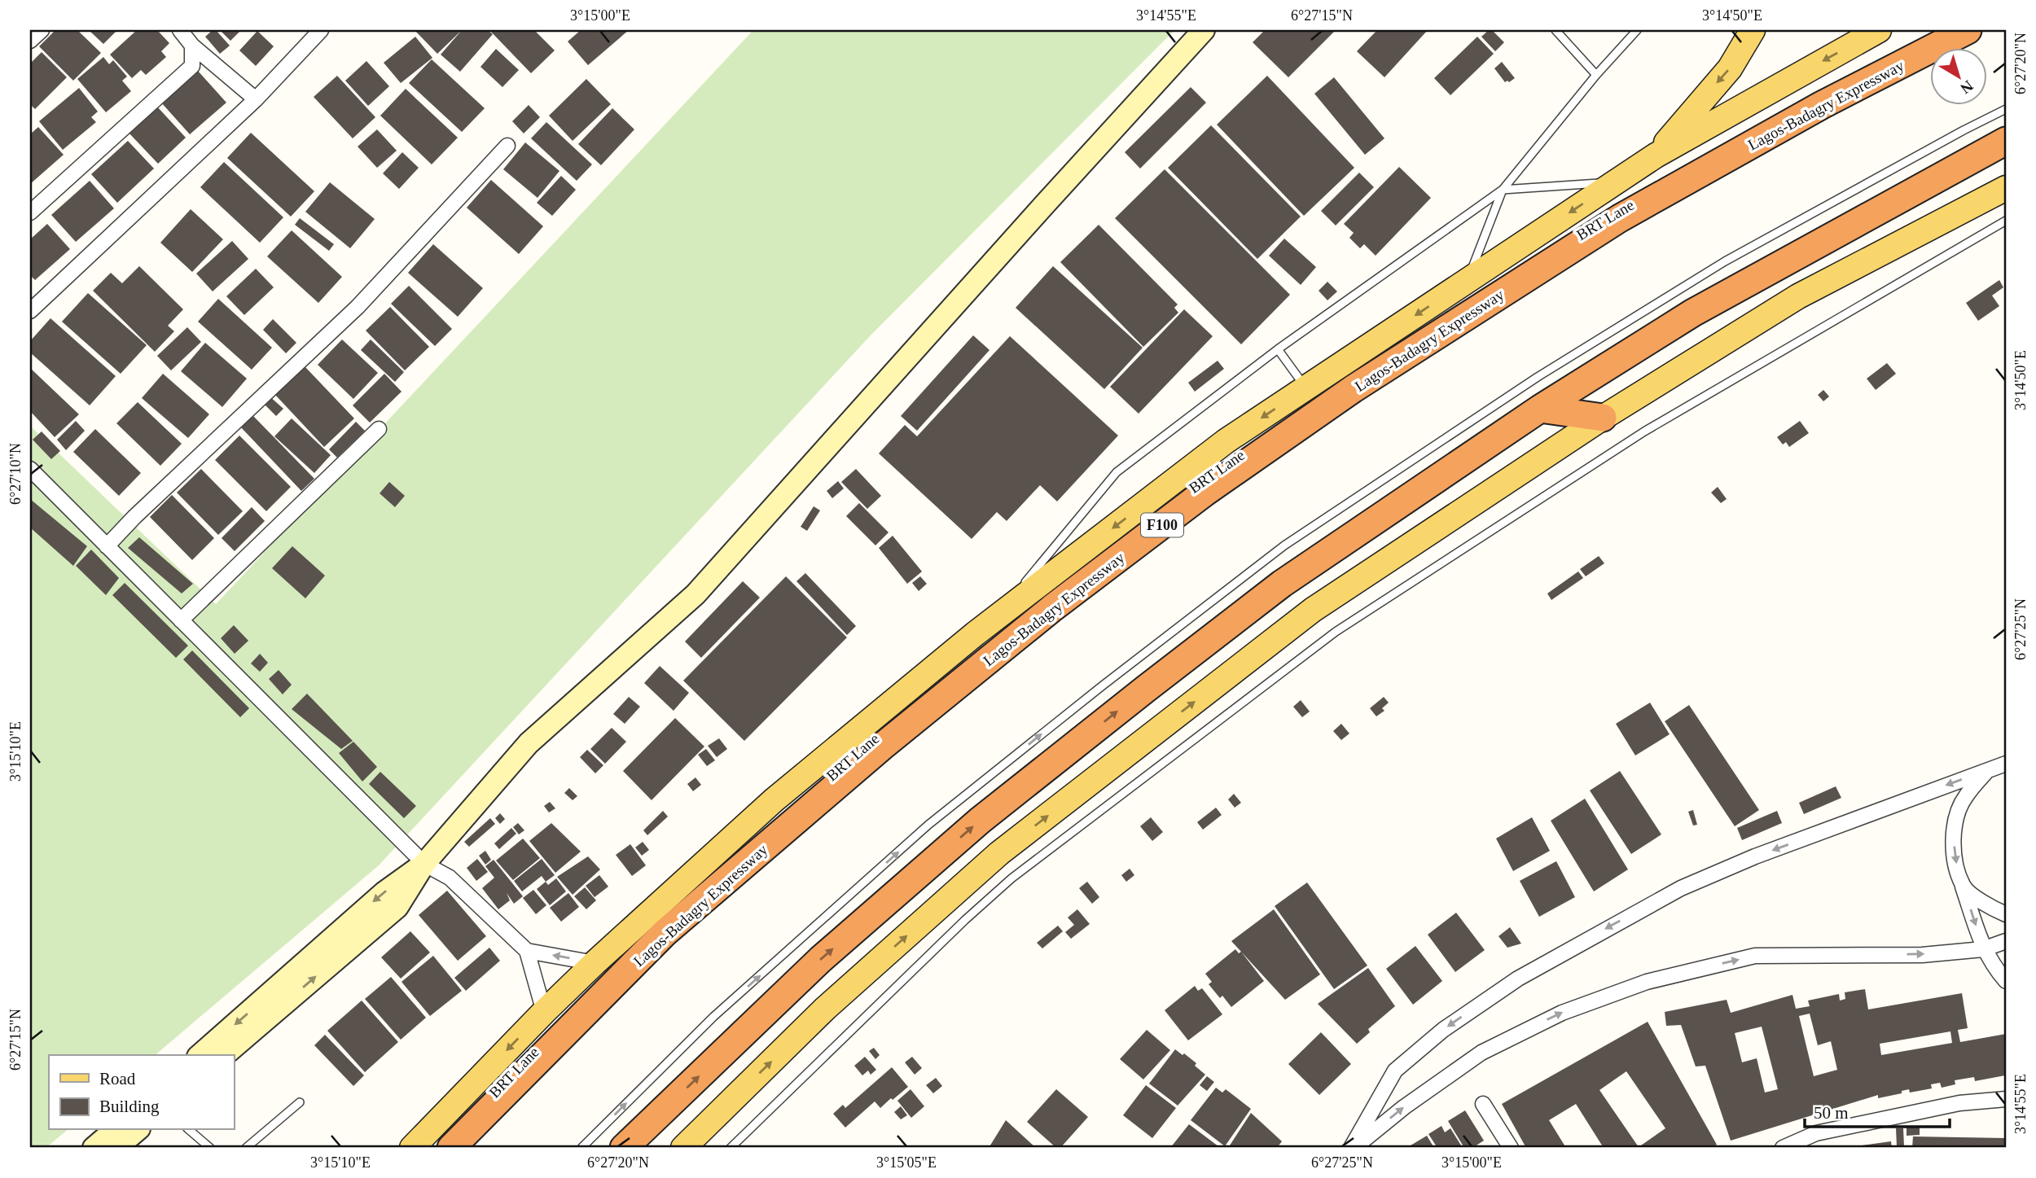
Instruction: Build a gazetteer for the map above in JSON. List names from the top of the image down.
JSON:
{
  "streets": {
    "highway": ["Lagos-Badagry Expressway", "F100"],
    "lane": ["BRT Lane"]
  },
  "legend": ["Road", "Building"],
  "scale_bar": "50 m",
  "north": "bottom right",
  "coordinates": [
    "3°15'00\"E",
    "3°14'55\"E",
    "6°27'15\"N",
    "3°14'50\"E",
    "6°27'20\"N",
    "6°27'10\"N",
    "6°27'25\"N",
    "3°15'10\"E",
    "3°15'05\"E"
  ]
}
